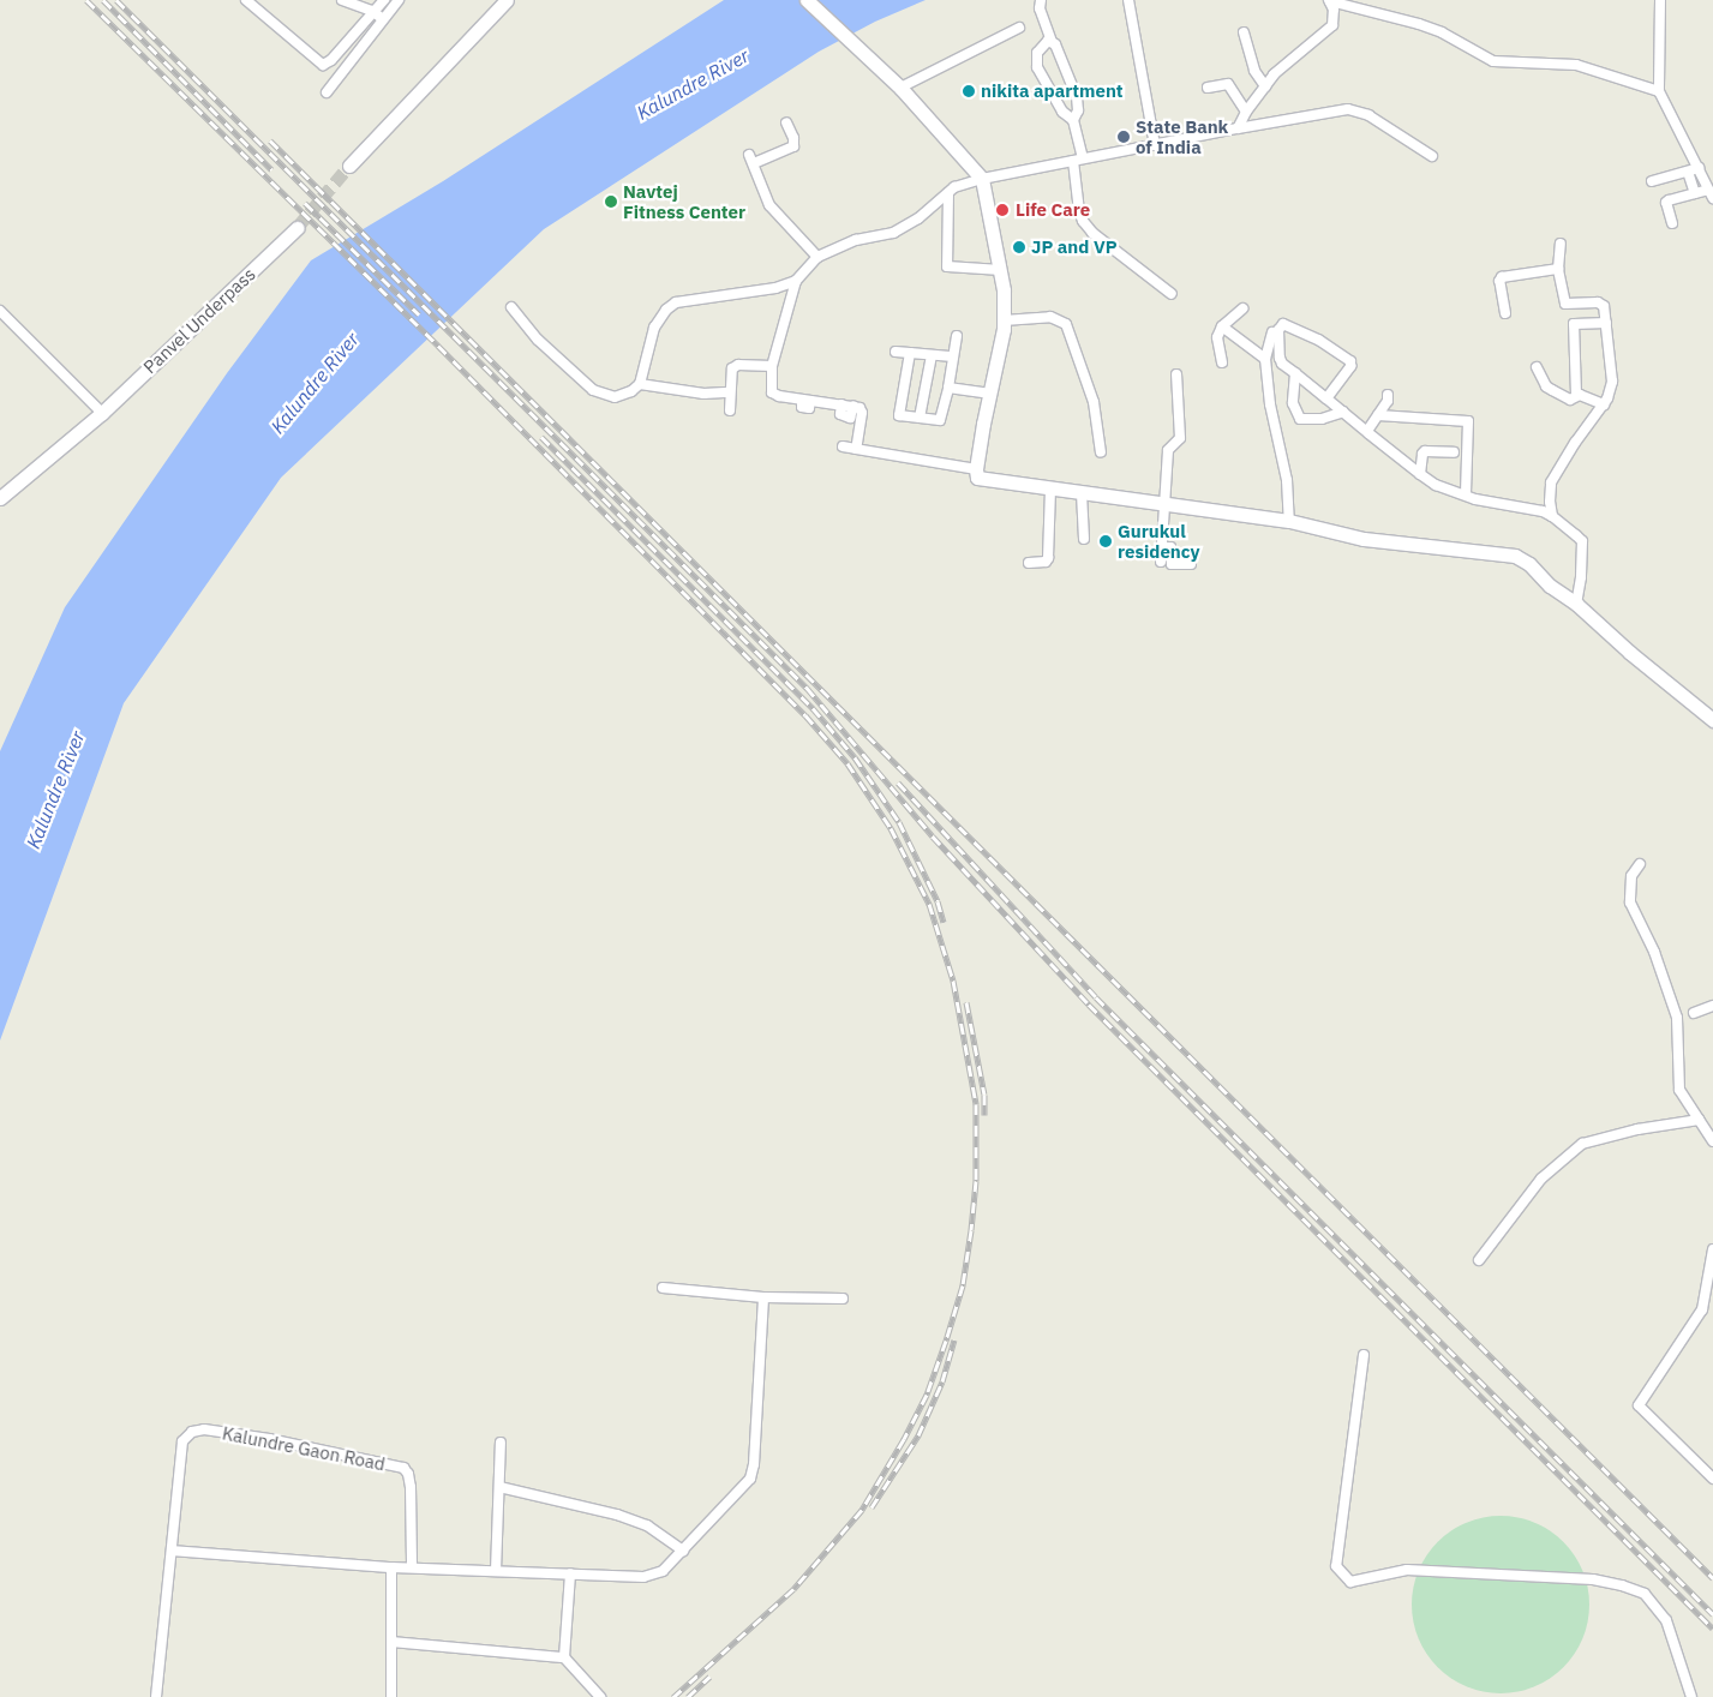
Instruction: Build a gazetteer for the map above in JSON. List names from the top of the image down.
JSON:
{
  "streets": {
    "street": ["Panvel Underpass", "Kalundre Gaon Road"]
  },
  "water": ["Kalundre River"],
  "places": [
    "nikita apartment",
    "State Bank of India",
    "Navtej Fitness Center",
    "Life Care",
    "JP and VP",
    "Gurukul residency"
  ]
}
